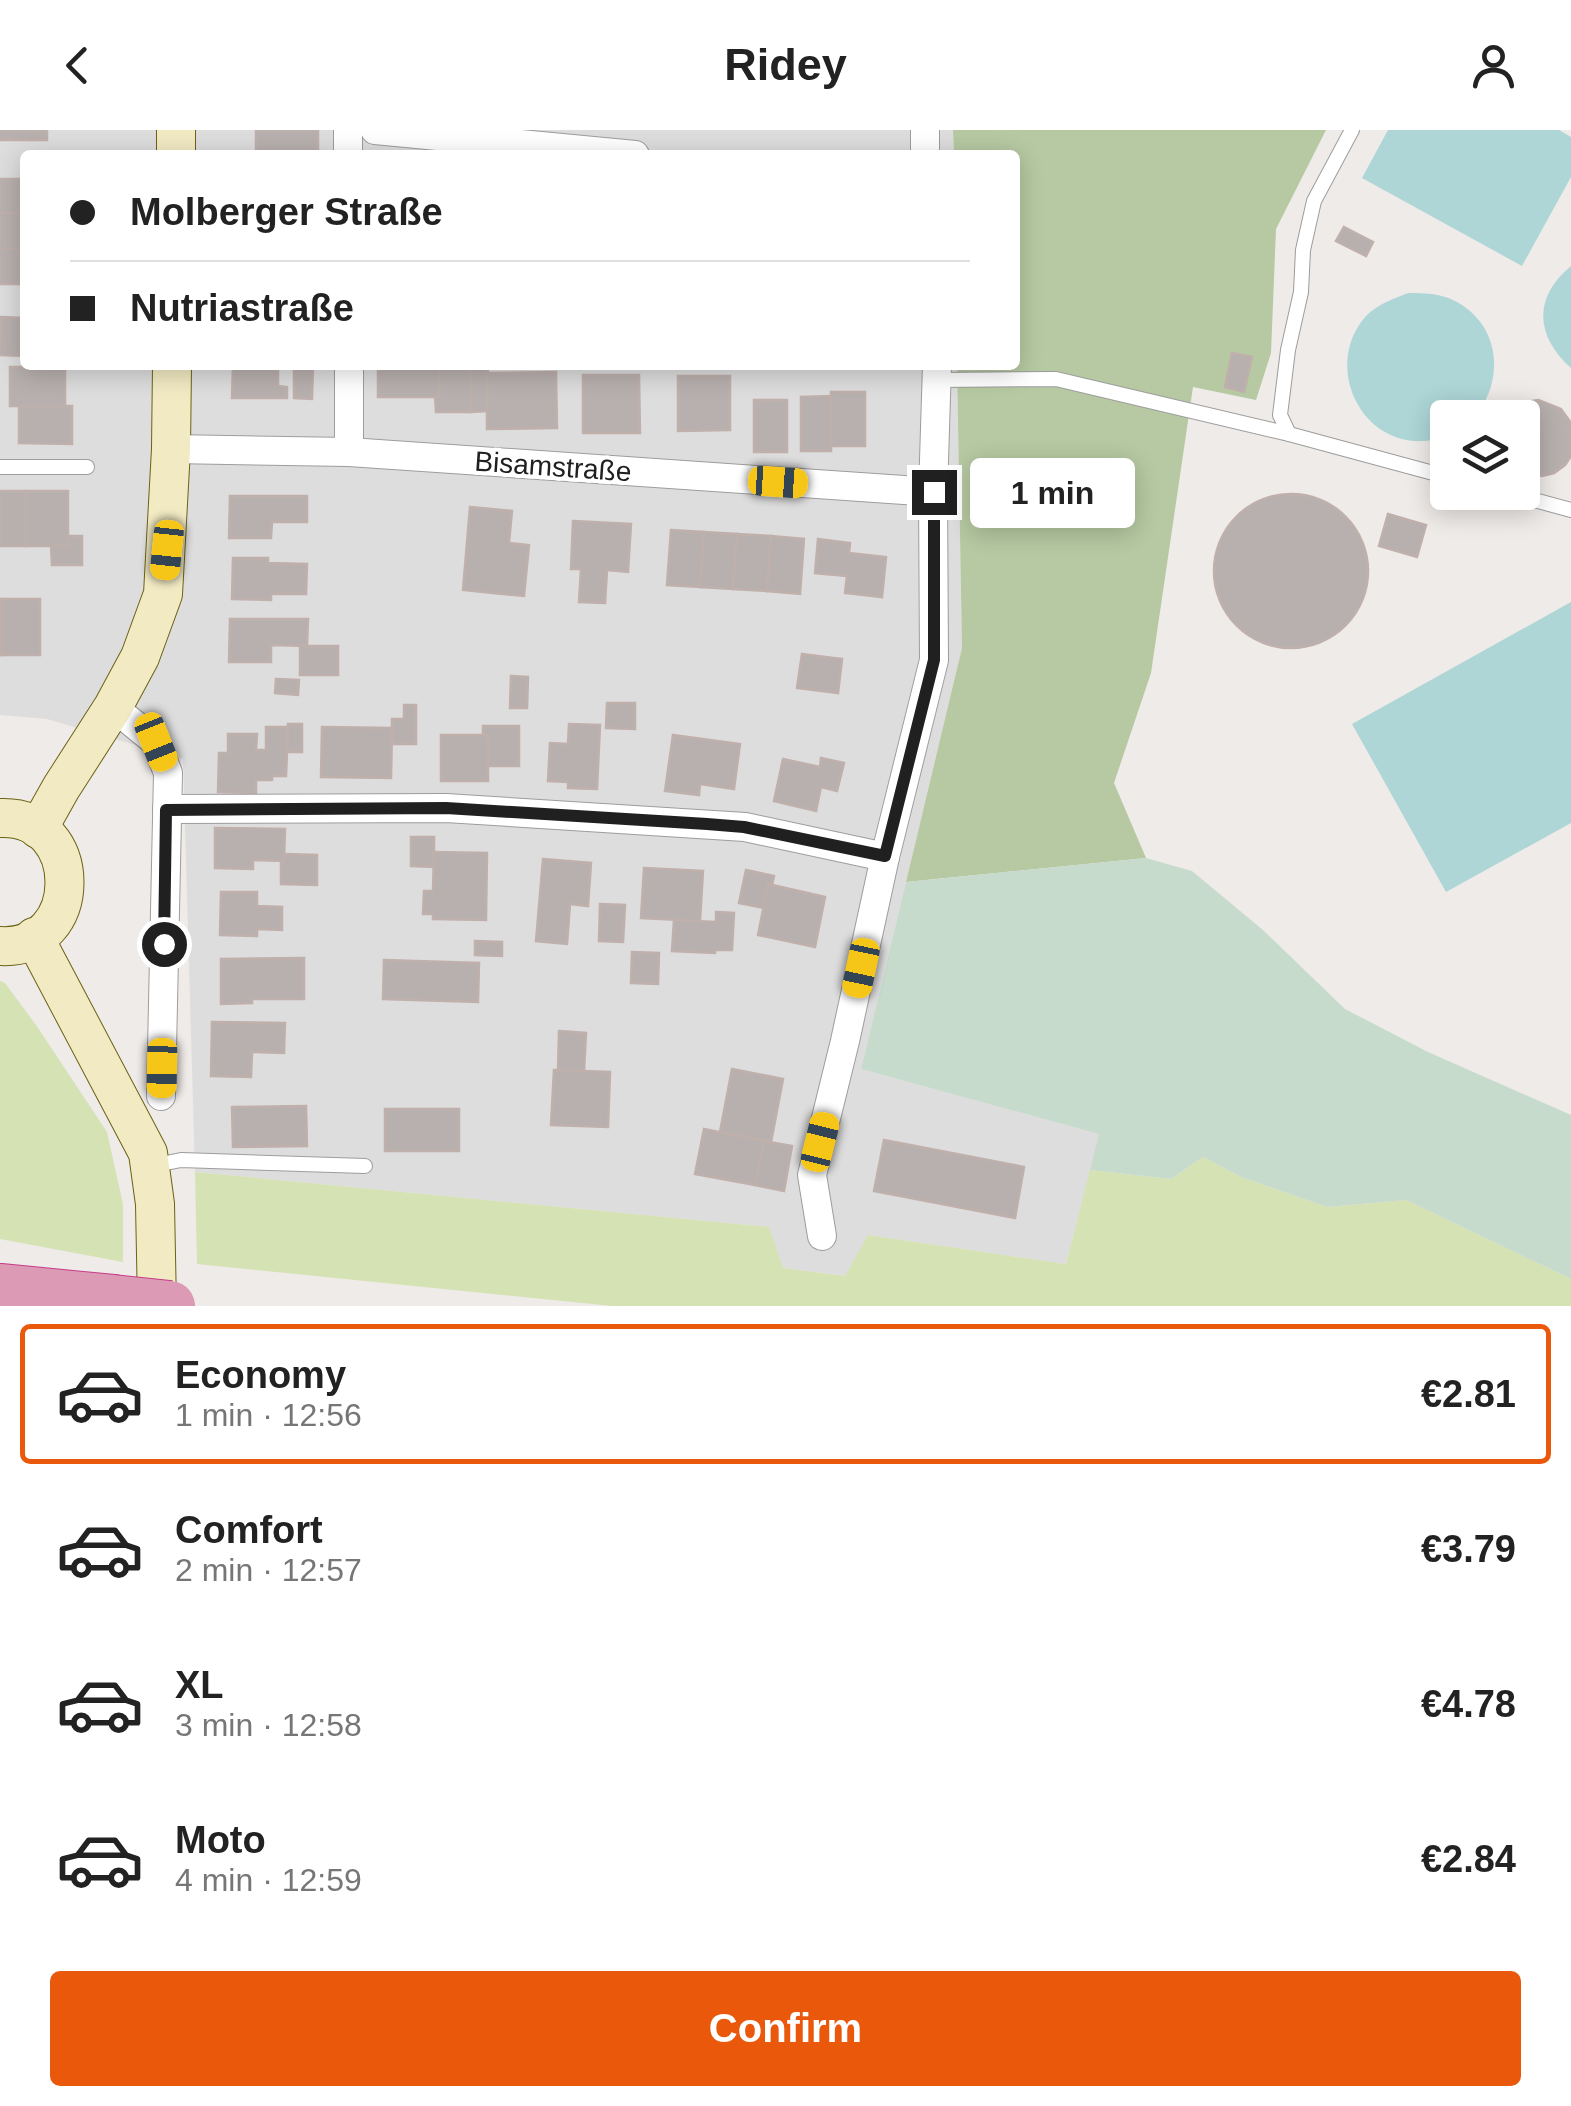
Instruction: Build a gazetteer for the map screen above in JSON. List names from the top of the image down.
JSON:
{
  "streets": {
    "street": ["Bisamstraße"]
  },
  "page": {
    "header": "Ridey",
    "banner": ["Molberger Straße", "Nutriastraße"],
    "bubble": "1 min",
    "list": [
      {
        "name": "Economy",
        "note": "1 min · 12:56",
        "value": "€2.81"
      },
      {
        "name": "Comfort",
        "note": "2 min · 12:57",
        "value": "€3.79"
      },
      {
        "name": "XL",
        "note": "3 min · 12:58",
        "value": "€4.78"
      },
      {
        "name": "Moto",
        "note": "4 min · 12:59",
        "value": "€2.84"
      }
    ],
    "buttons": "Confirm"
  }
}
